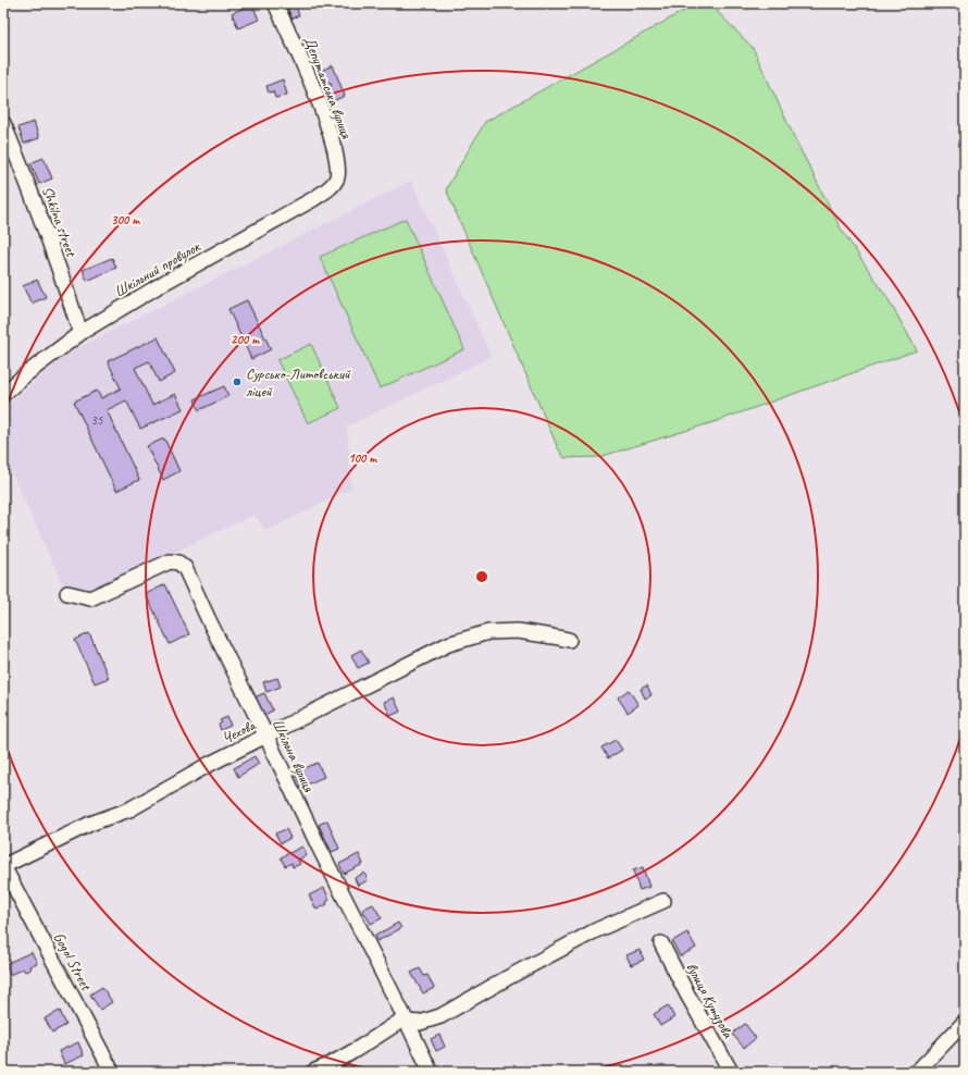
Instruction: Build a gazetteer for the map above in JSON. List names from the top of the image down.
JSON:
{
  "streets": {
    "street": [
      "Депутатська вулиця",
      "Shkilna street",
      "Шкільний провулок",
      "Чехова",
      "Шкільна вулиця",
      "Gogol Street",
      "вулиця Кутузова"
    ]
  },
  "crossings": [
    ["Депутатська вулиця", "Шкільний провулок"],
    ["Shkilna street", "Шкільний провулок"],
    ["Чехова", "Шкільна вулиця"],
    ["Чехова", "Gogol Street"]
  ],
  "places": ["Сурсько-Литовський ліцей"],
  "house_numbers": ["35"],
  "rings": ["300 m", "200 m", "100 m"]
}
